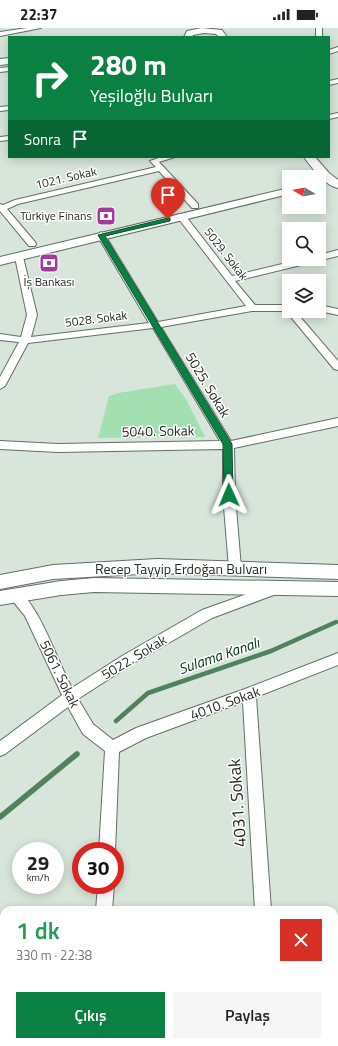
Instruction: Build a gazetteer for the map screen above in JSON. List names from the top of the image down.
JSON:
{
  "streets": {
    "main road": ["Recep Tayyip Erdoğan Bulvarı"],
    "street": [
      "1021. Sokak",
      "5029. Sokak",
      "5028. Sokak",
      "5025. Sokak",
      "5040. Sokak",
      "5022. Sokak",
      "5061. Sokak",
      "4010. Sokak",
      "4031. Sokak"
    ]
  },
  "crossings": [
    ["5029. Sokak", "5028. Sokak"],
    ["5028. Sokak", "5025. Sokak"],
    ["5025. Sokak", "5040. Sokak"],
    ["Recep Tayyip Erdoğan Bulvarı", "5022. Sokak"],
    ["Recep Tayyip Erdoğan Bulvarı", "5061. Sokak"],
    ["5022. Sokak", "5061. Sokak"],
    ["5061. Sokak", "4010. Sokak"],
    ["4010. Sokak", "4031. Sokak"]
  ],
  "water": ["Sulama Kanalı"],
  "places": {
    "bank": ["Türkiye Finans", "İş Bankası"]
  },
  "north": "left",
  "page": {
    "status": "22:37",
    "turn": ["280 m", "Yeşiloğlu Bulvarı"],
    "then": "Sonra",
    "speed": "29 km/h",
    "limit": "30",
    "heading": ["1 dk", "330 m · 22:38"],
    "buttons": ["Çıkış", "Paylaş"]
  }
}
